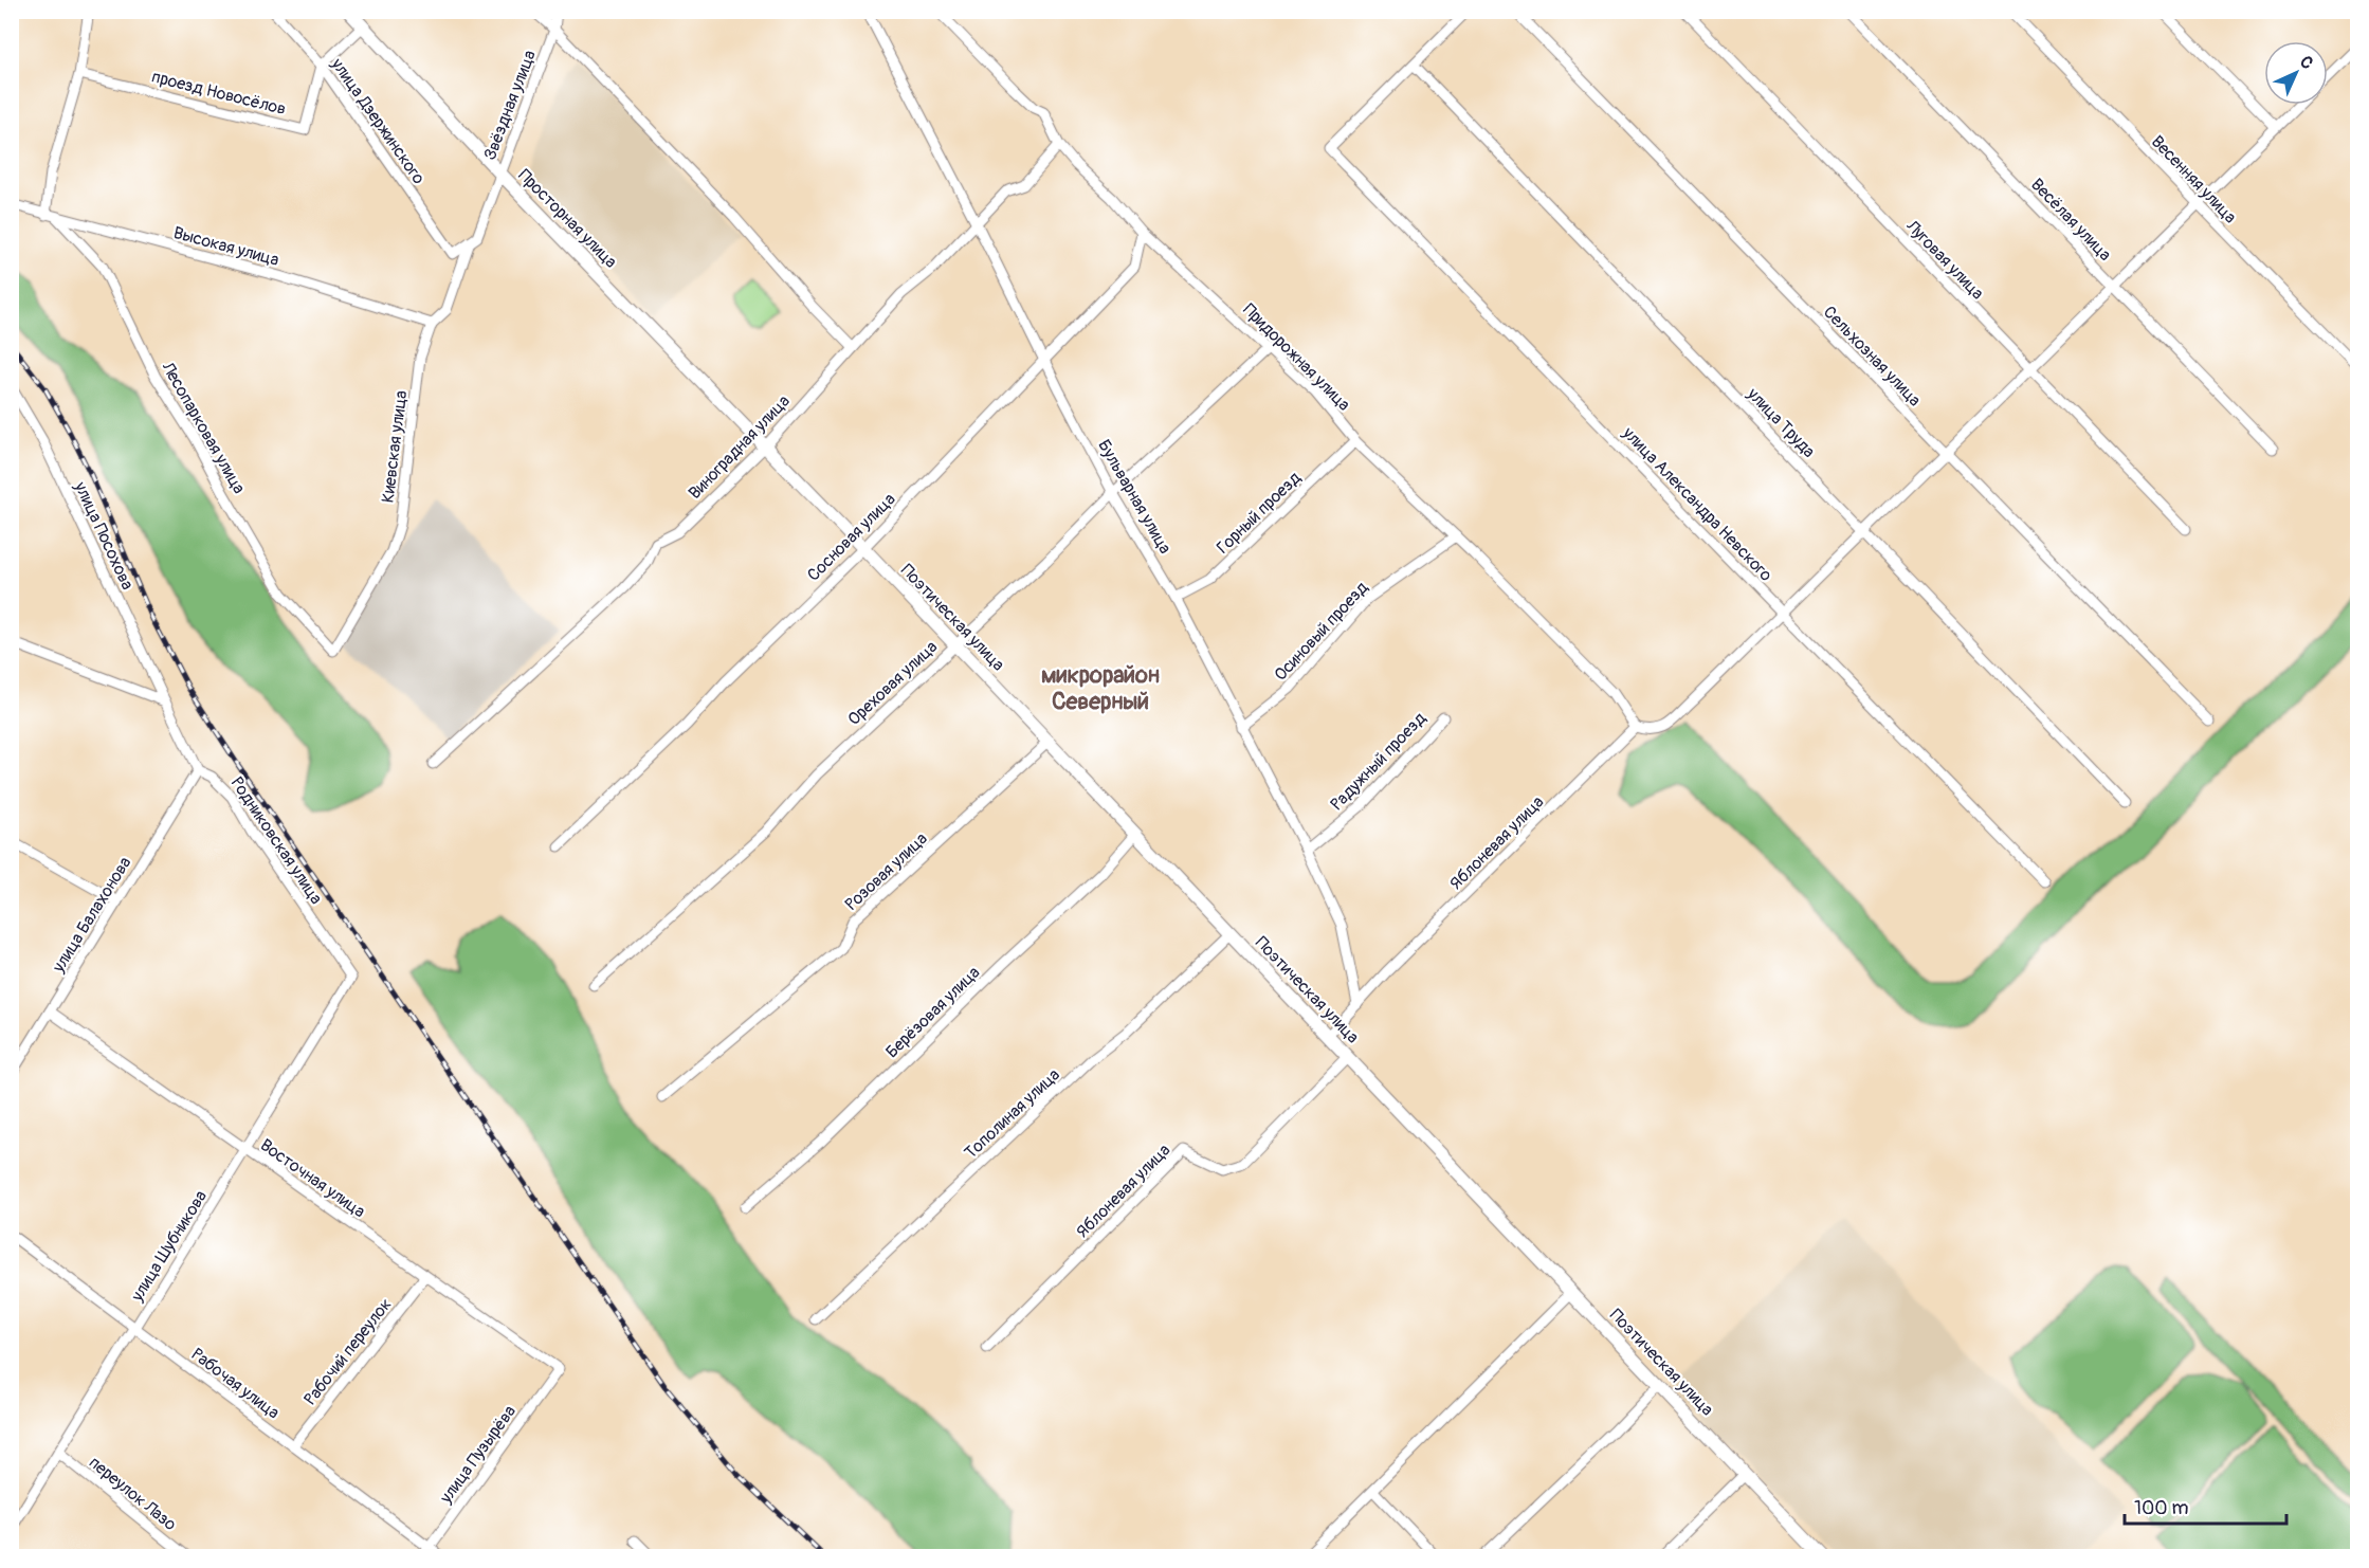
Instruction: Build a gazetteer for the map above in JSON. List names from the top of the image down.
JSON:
{
  "streets": {
    "street": [
      "проезд Новосёлов",
      "Звёздная улица",
      "улица Дзержинского",
      "Весенняя улица",
      "Просторная улица",
      "Весёлая улица",
      "Высокая улица",
      "Луговая улица",
      "Сельхозная улица",
      "Придорожная улица",
      "улица Труда",
      "Лесопарковая улица",
      "Киевская улица",
      "Виноградная улица",
      "Бульварная улица",
      "улица Александра Невского",
      "Горный проезд",
      "улица Посохова",
      "Сосновая улица",
      "Поэтическая улица",
      "Осиновый проезд",
      "Ореховая улица",
      "Радужный проезд",
      "Родниковская улица",
      "Яблоневая улица",
      "Розовая улица",
      "улица Балахонова",
      "Берёзовая улица",
      "Тополиная улица",
      "Восточная улица",
      "улица Шубникова",
      "Рабочий переулок",
      "Рабочая улица",
      "улица Пузырёва",
      "переулок Лазо"
    ]
  },
  "crossings": [
    ["проезд Новосёлов", "улица Дзержинского"],
    ["Звёздная улица", "улица Дзержинского"],
    ["Звёздная улица", "Просторная улица"],
    ["Звёздная улица", "Киевская улица"],
    ["улица Дзержинского", "Киевская улица"],
    ["Просторная улица", "Виноградная улица"],
    ["Просторная улица", "Поэтическая улица"],
    ["Высокая улица", "Лесопарковая улица"],
    ["Высокая улица", "Киевская улица"],
    ["Придорожная улица", "Виноградная улица"],
    ["Придорожная улица", "Горный проезд"],
    ["Придорожная улица", "Сосновая улица"],
    ["Придорожная улица", "Осиновый проезд"],
    ["Придорожная улица", "Ореховая улица"],
    ["Придорожная улица", "Яблоневая улица"],
    ["улица Труда", "улица Александра Невского"],
    ["Лесопарковая улица", "Киевская улица"],
    ["Виноградная улица", "Бульварная улица"],
    ["Виноградная улица", "Поэтическая улица"],
    ["Бульварная улица", "Горный проезд"],
    ["Бульварная улица", "Сосновая улица"],
    ["Бульварная улица", "Осиновый проезд"],
    ["Бульварная улица", "Ореховая улица"],
    ["Бульварная улица", "Радужный проезд"],
    ["Бульварная улица", "Яблоневая улица"],
    ["улица Посохова", "Родниковская улица"],
    ["Сосновая улица", "Поэтическая улица"],
    ["Поэтическая улица", "Ореховая улица"],
    ["Поэтическая улица", "Яблоневая улица"],
    ["Поэтическая улица", "Розовая улица"],
    ["Поэтическая улица", "Берёзовая улица"],
    ["Поэтическая улица", "Тополиная улица"],
    ["Родниковская улица", "улица Балахонова"],
    ["Родниковская улица", "улица Шубникова"],
    ["улица Балахонова", "Восточная улица"],
    ["Восточная улица", "улица Шубникова"],
    ["Восточная улица", "Рабочий переулок"],
    ["Восточная улица", "улица Пузырёва"],
    ["улица Шубникова", "Рабочая улица"],
    ["улица Шубникова", "переулок Лазо"],
    ["Рабочий переулок", "Рабочая улица"],
    ["Рабочая улица", "улица Пузырёва"]
  ],
  "districts": ["микрорайон Северный"],
  "scale_bar": "100 m",
  "north": "top right"
}
